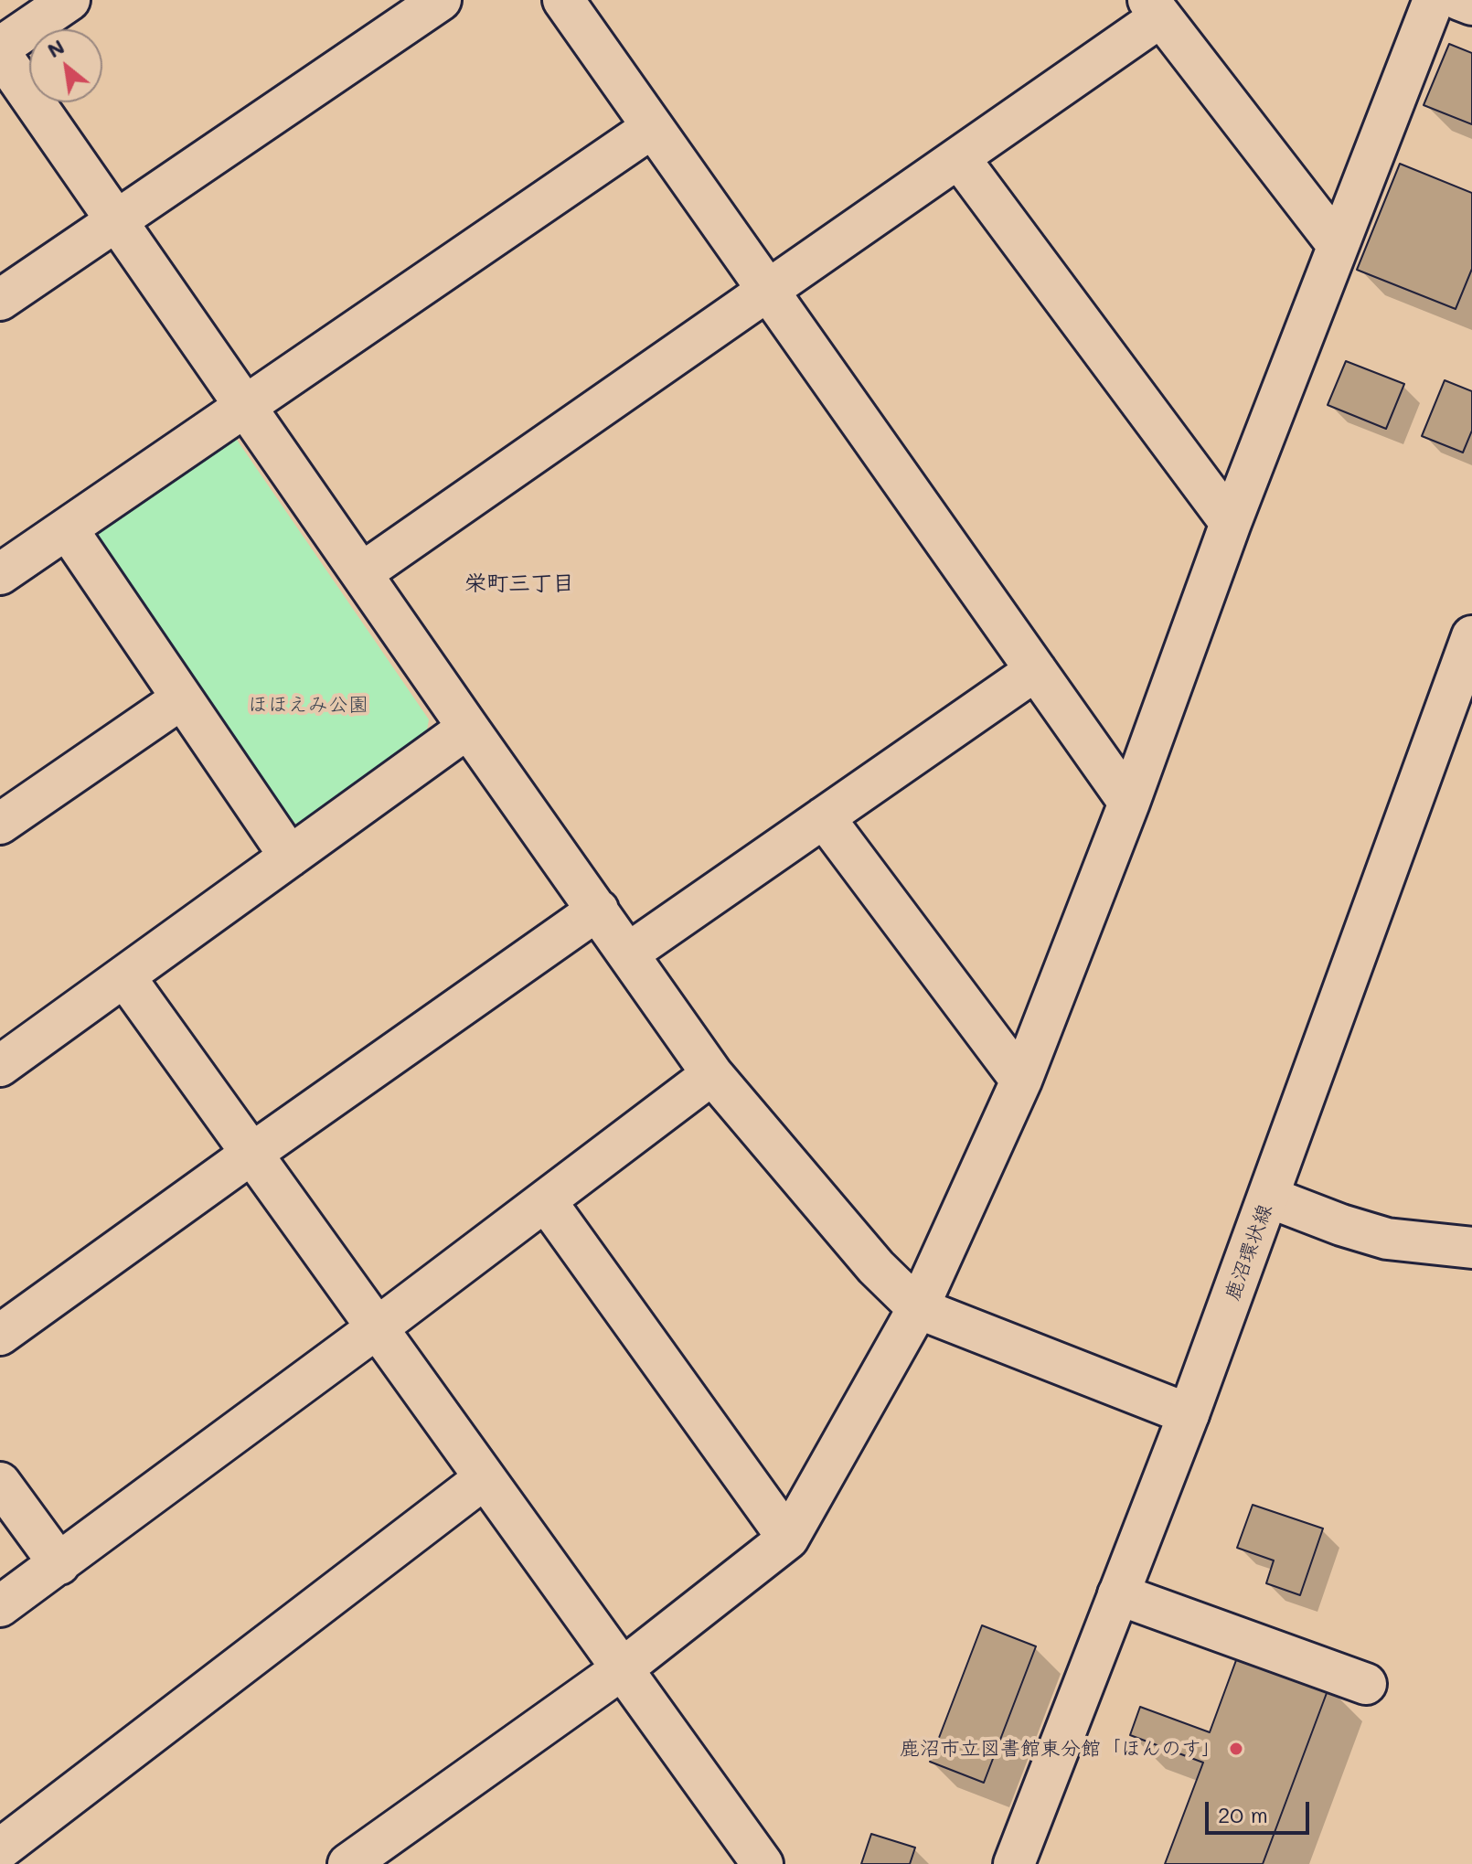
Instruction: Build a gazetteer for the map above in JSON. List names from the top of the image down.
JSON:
{
  "streets": {
    "street": ["鹿沼環状線"]
  },
  "districts": ["栄町三丁目"],
  "parks": ["ほほえみ公園"],
  "places": ["鹿沼市立図書館東分館「ほんのす」"],
  "scale_bar": "20 m",
  "north": "top left"
}
